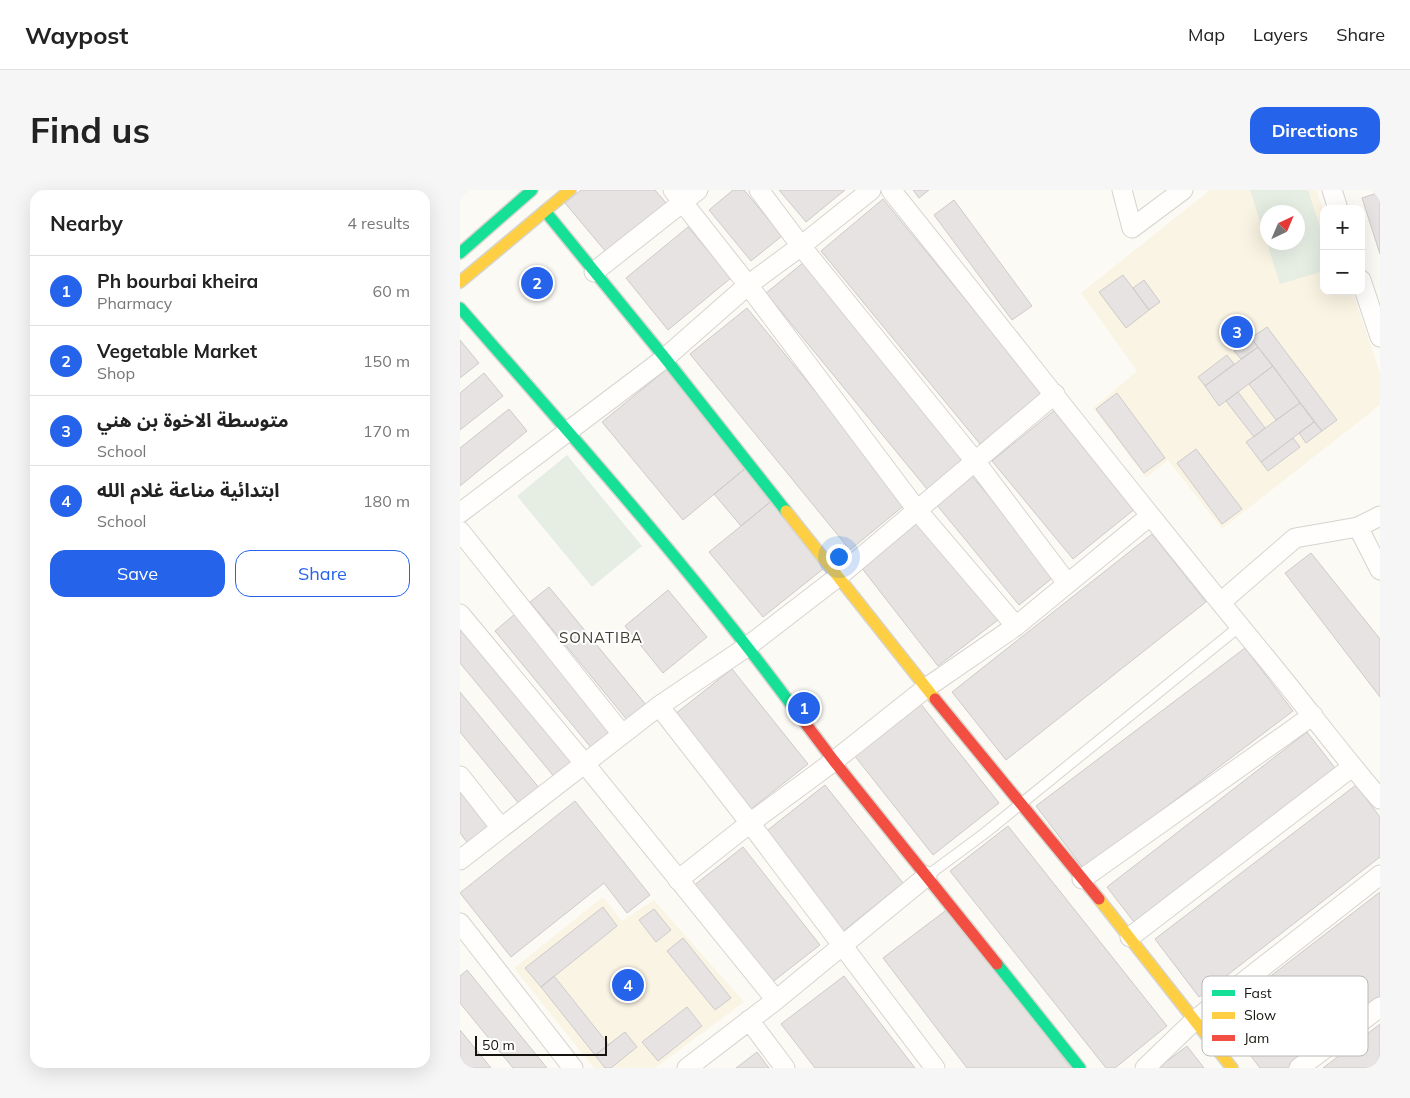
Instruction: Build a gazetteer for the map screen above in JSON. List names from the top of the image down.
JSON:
{
  "districts": ["SONATIBA"],
  "legend": ["Fast", "Slow", "Jam"],
  "scale_bar": "50 m",
  "north": "top right",
  "page": {
    "header": "Waypost",
    "nav": ["Map", "Layers", "Share"],
    "buttons": [
      "Directions",
      ["Save", "Share"]
    ],
    "title": "Find us",
    "heading": ["Nearby", "4 results"],
    "map_buttons": ["+", "−"],
    "list": [
      {
        "mark": "1",
        "name": "Ph bourbai kheira",
        "note": "Pharmacy",
        "value": "60 m"
      },
      {
        "mark": "2",
        "name": "Vegetable Market",
        "note": "Shop",
        "value": "150 m"
      },
      {
        "mark": "3",
        "name": "متوسطة الاخوة بن هني",
        "note": "School",
        "value": "170 m"
      },
      {
        "mark": "4",
        "name": "ابتدائية مناعة غلام الله",
        "note": "School",
        "value": "180 m"
      }
    ],
    "pins": [
      "2",
      "3",
      "1",
      "4"
    ],
    "scale": "50 m"
  }
}
